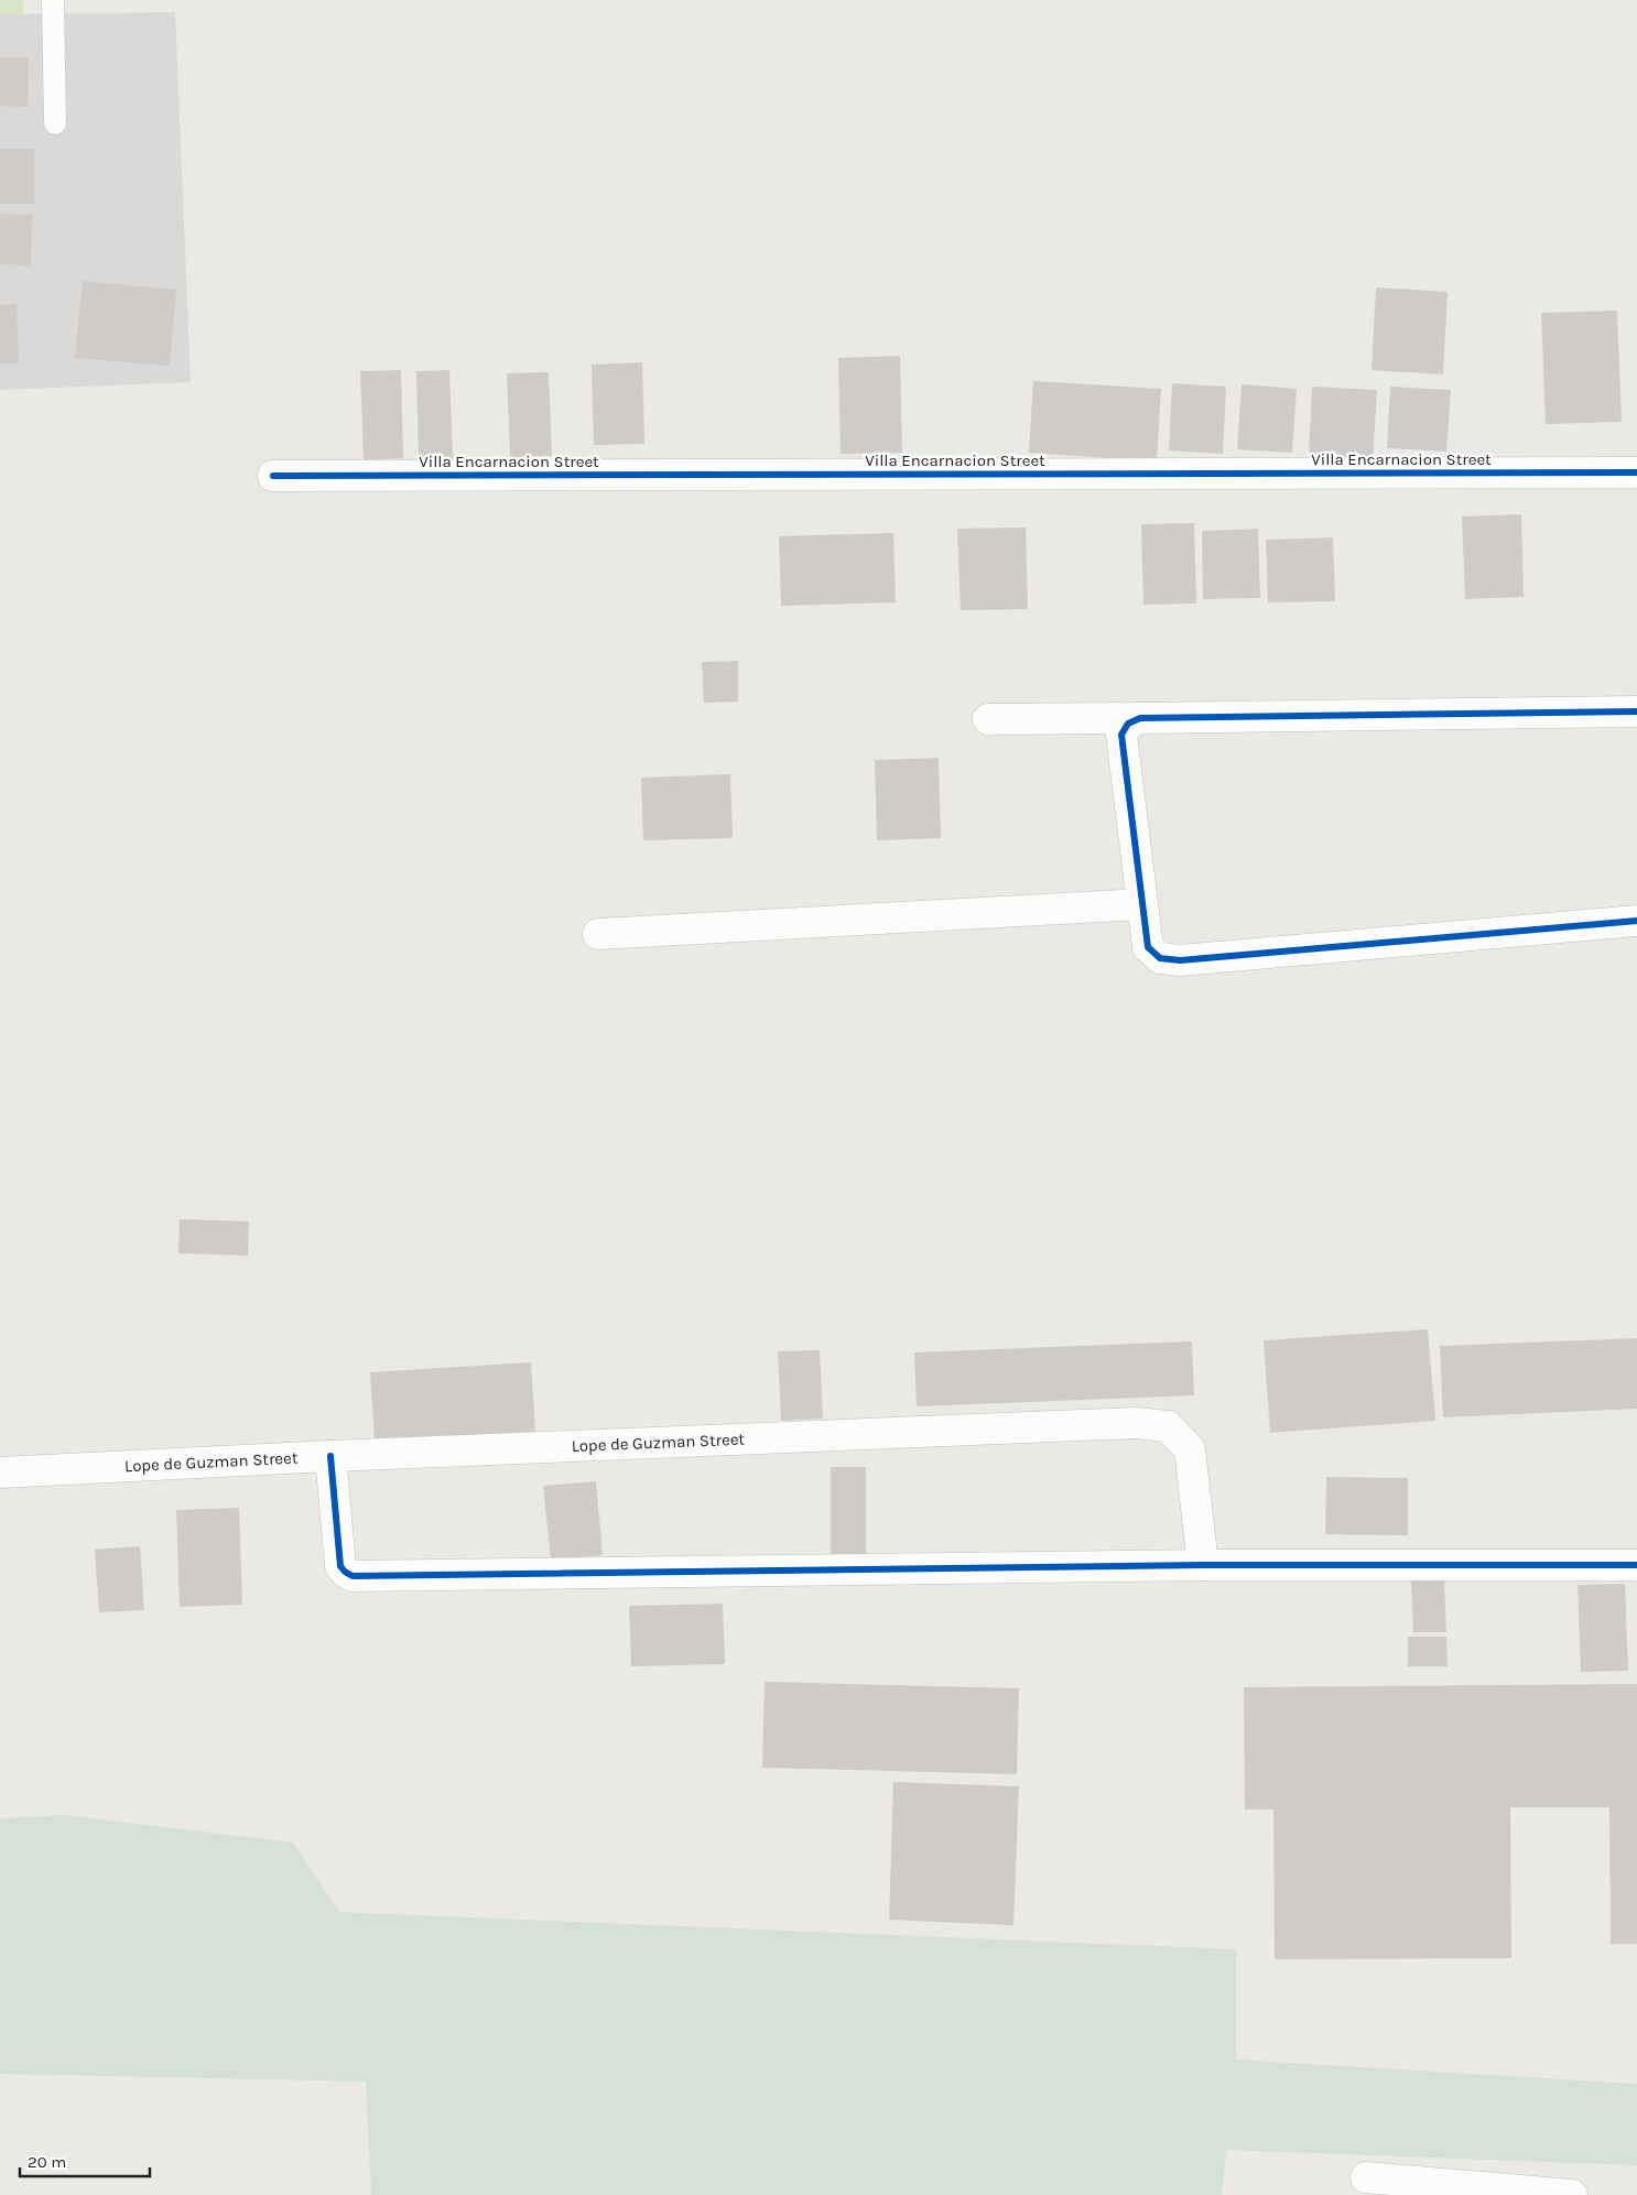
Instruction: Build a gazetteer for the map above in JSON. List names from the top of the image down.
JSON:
{
  "streets": {
    "street": ["Villa Encarnacion Street", "Lope de Guzman Street"]
  },
  "scale_bar": "20 m"
}
